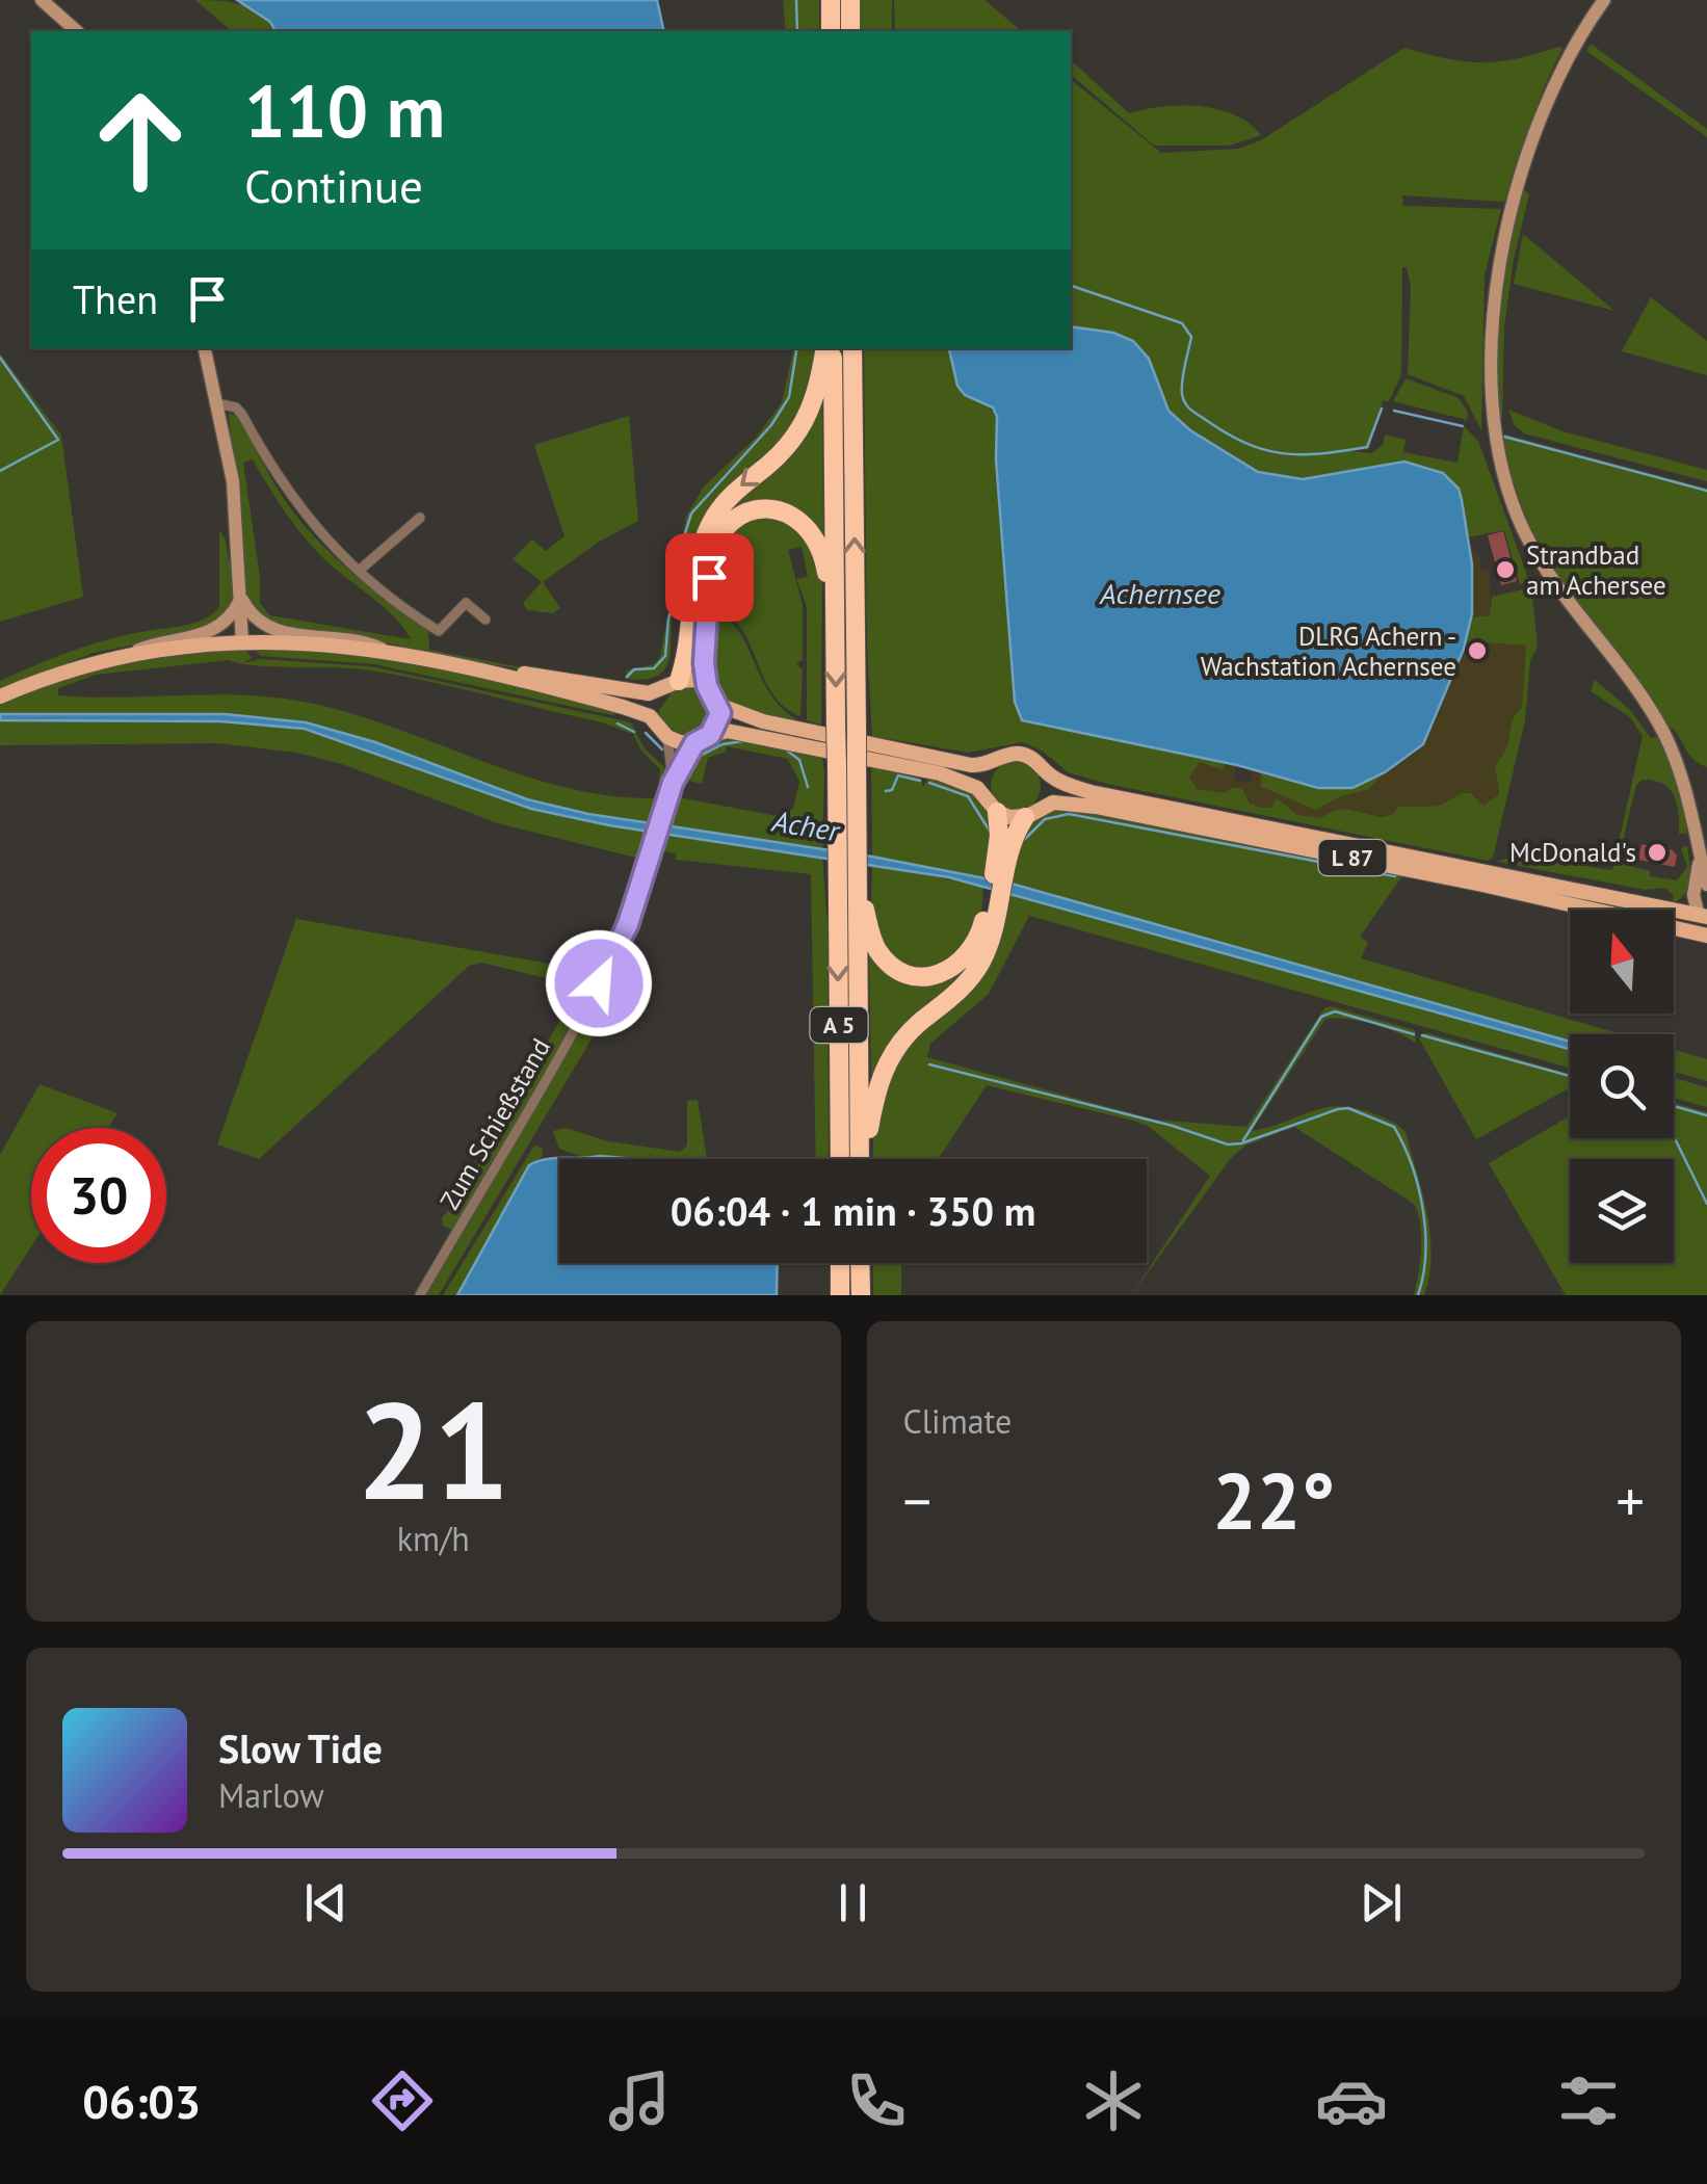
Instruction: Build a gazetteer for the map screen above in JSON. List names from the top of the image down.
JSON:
{
  "streets": {
    "highway": ["A 5"],
    "main road": ["L 87"],
    "street": ["Zum Schießstand"]
  },
  "water": ["Achernsee", "Acher"],
  "places": ["Strandbad am Achersee", "DLRG Achern - Wachstation Achernsee", "McDonald's"],
  "north": "top",
  "page": {
    "turn": ["110 m", "Continue"],
    "then": "Then",
    "limit": "30",
    "trip": "06:04 · 1 min · 350 m",
    "tile": [
      ["21", "km/h"],
      "Climate"
    ],
    "heat": ["−", "22°", "+"],
    "song": ["Slow Tide", "Marlow"],
    "tabs": "06:03"
  }
}
